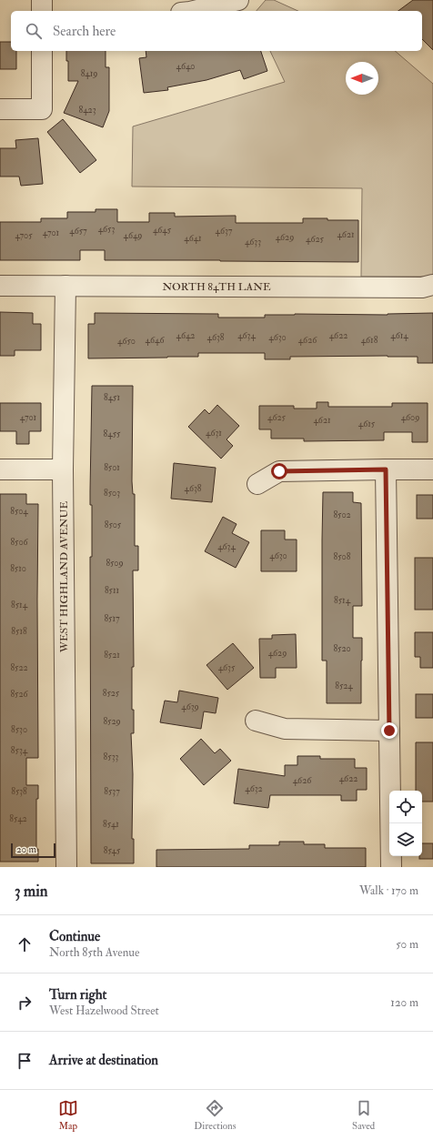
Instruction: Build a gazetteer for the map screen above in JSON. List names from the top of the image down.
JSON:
{
  "streets": {
    "street": ["NORTH 84TH LANE", "WEST HIGHLAND AVENUE"]
  },
  "crossings": [
    ["NORTH 84TH LANE", "WEST HIGHLAND AVENUE"]
  ],
  "house_numbers": [
    "4640",
    "8419",
    "8423",
    "4653",
    "4645",
    "4657",
    "4637",
    "4701",
    "4621",
    "4705",
    "4649",
    "4629",
    "4641",
    "4625",
    "4633",
    "4642",
    "4634",
    "4622",
    "4614",
    "4638",
    "4630",
    "4646",
    "4626",
    "4618",
    "4650",
    "8451",
    "4701",
    "4625",
    "4609",
    "4621",
    "4615",
    "4631",
    "8455",
    "8501",
    "4638",
    "8503",
    "8504",
    "8502",
    "8505",
    "8506",
    "4634",
    "4630",
    "8508",
    "8509",
    "8510",
    "8511",
    "8514",
    "8514",
    "8517",
    "8518",
    "8520",
    "4629",
    "8521",
    "8522",
    "4635",
    "8524",
    "8525",
    "8526",
    "4639",
    "8529",
    "8530",
    "8534",
    "8533",
    "4622",
    "4626",
    "4632",
    "8538",
    "8537",
    "8542",
    "8541",
    "8545"
  ],
  "scale_bar": "20 m",
  "north": "left",
  "page": {
    "search": "Search here",
    "scale": "20 m",
    "heading": ["3 min", "Walk · 170 m"],
    "list": [
      ["Continue", "North 85th Avenue", "50 m"],
      ["Turn right", "West Hazelwood Street", "120 m"],
      "Arrive at destination"
    ],
    "nav": ["Map", "Directions", "Saved"]
  }
}
